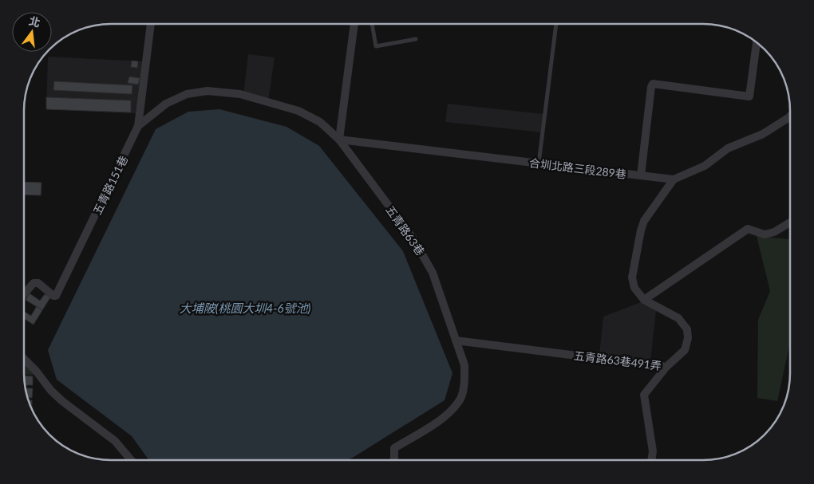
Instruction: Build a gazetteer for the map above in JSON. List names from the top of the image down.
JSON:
{
  "streets": {
    "street": [
      "合圳北路三段289巷",
      "五青路151巷",
      "五青路63巷",
      "五青路63巷491弄"
    ]
  },
  "crossings": [
    ["合圳北路三段289巷", "五青路63巷"],
    ["五青路151巷", "五青路63巷"],
    ["五青路63巷", "五青路63巷491弄"]
  ],
  "water": ["大埔陂(桃園大圳4-6號池)"],
  "north": "top"
}
